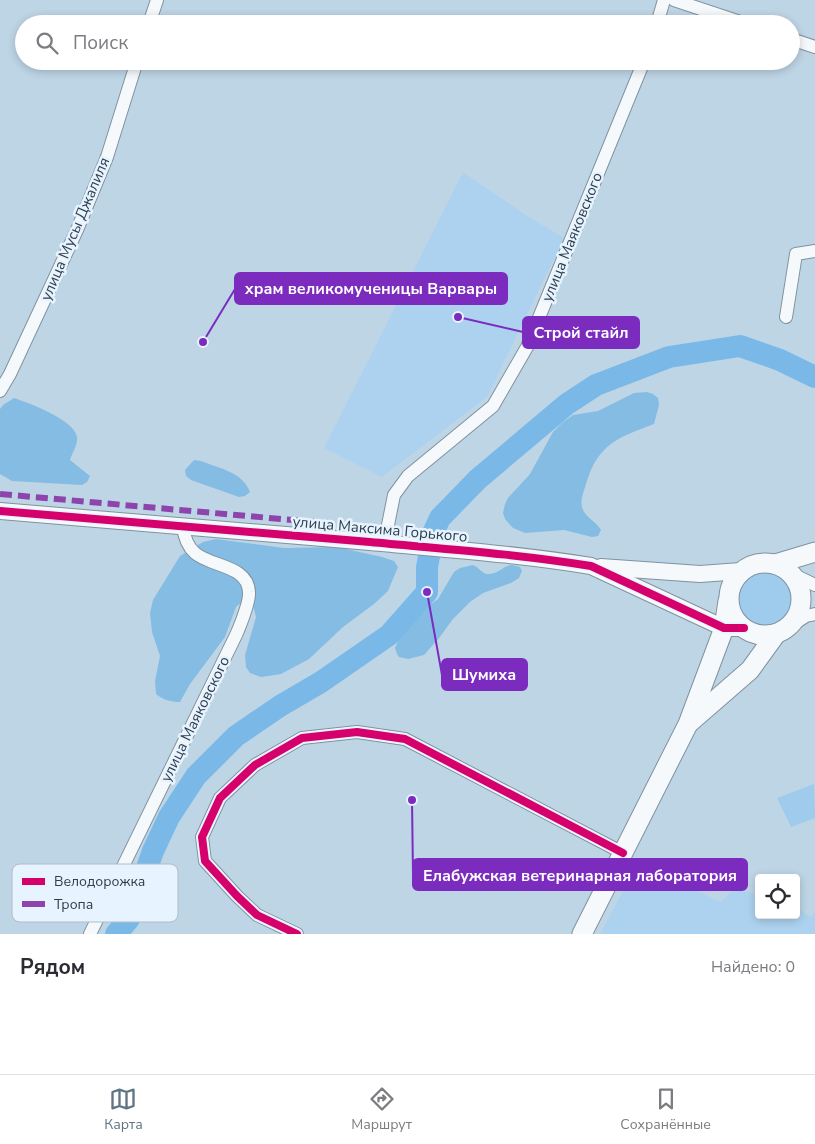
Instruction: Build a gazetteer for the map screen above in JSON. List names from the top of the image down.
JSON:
{
  "streets": {
    "main road": ["улица Максима Горького"],
    "street": ["улица Мусы Джалиля", "улица Маяковского"]
  },
  "crossings": [
    ["улица Маяковского", "улица Максима Горького"]
  ],
  "places": [
    "Строй стайл",
    "храм великомученицы Варвары",
    "Шумиха",
    "Елабужская ветеринарная лаборатория"
  ],
  "legend": ["Велодорожка", "Тропа"],
  "page": {
    "search": "Поиск",
    "heading": ["Рядом", "Найдено: 0"],
    "nav": ["Карта", "Маршрут", "Сохранённые"]
  }
}
